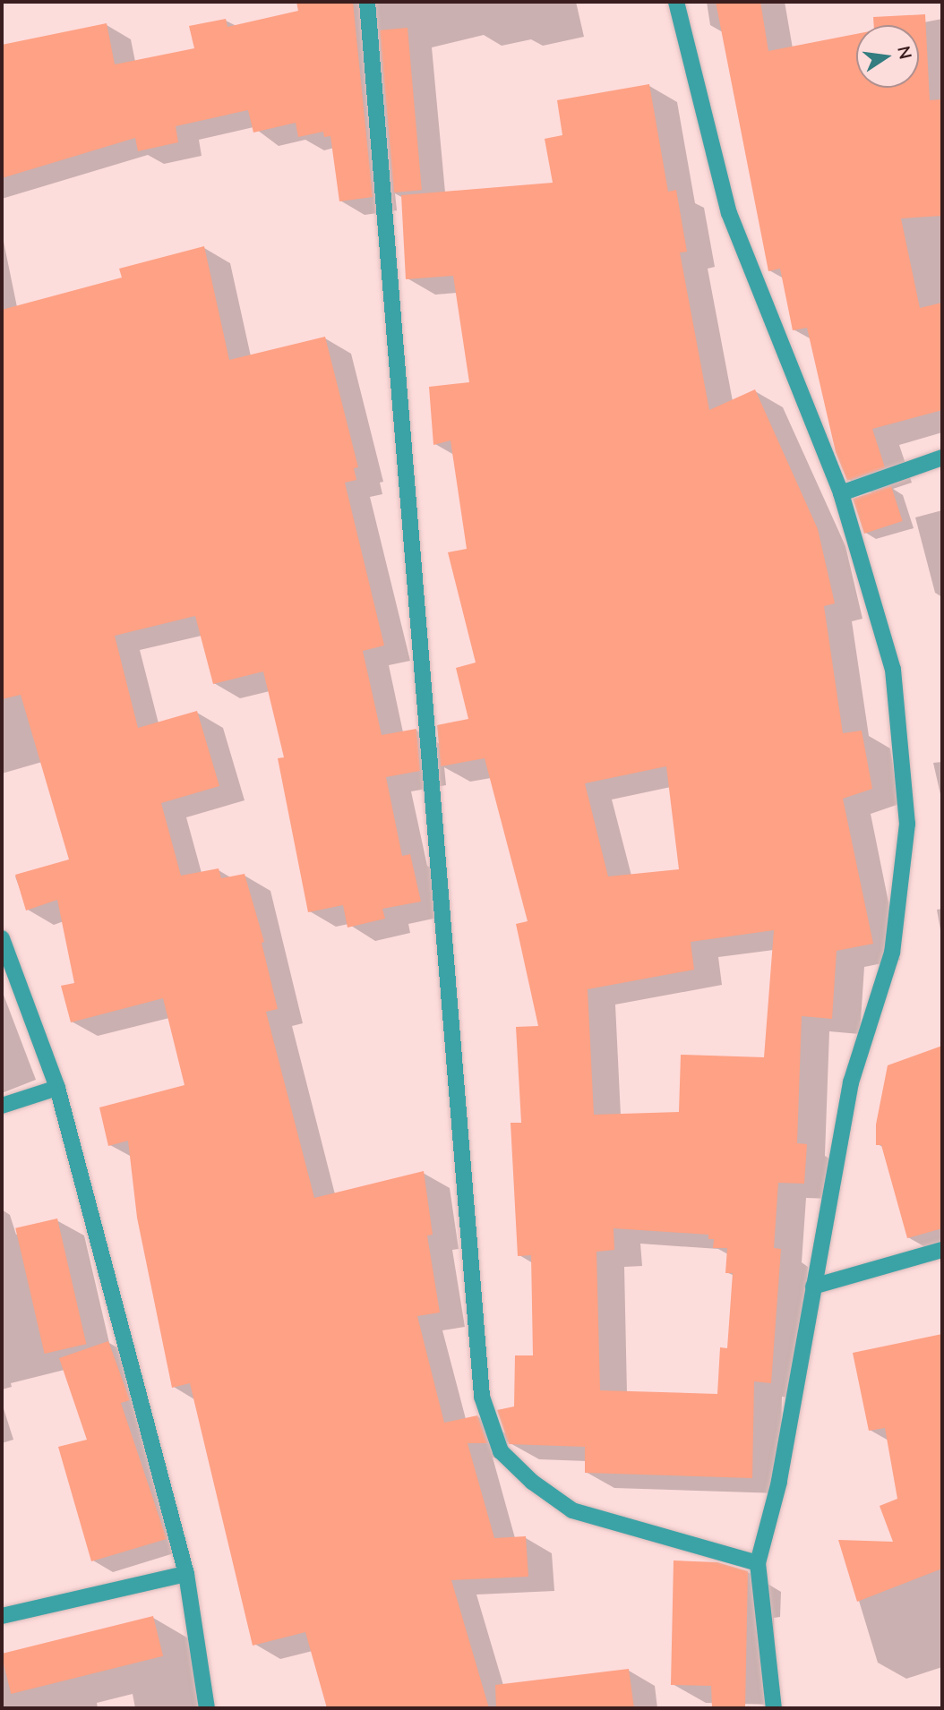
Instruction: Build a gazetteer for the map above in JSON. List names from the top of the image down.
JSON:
{
  "north": "right"
}
